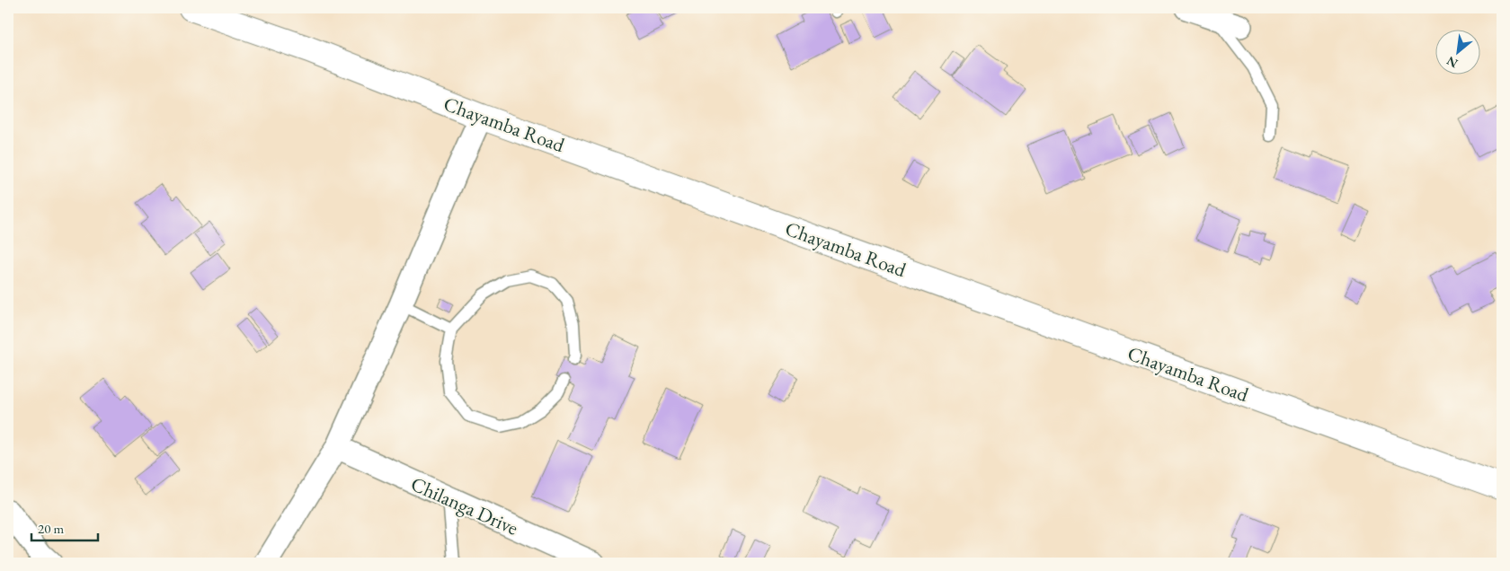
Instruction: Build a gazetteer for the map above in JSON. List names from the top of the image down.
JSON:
{
  "streets": {
    "street": ["Chayamba Road", "Chilanga Drive"]
  },
  "scale_bar": "20 m",
  "north": "bottom left"
}
